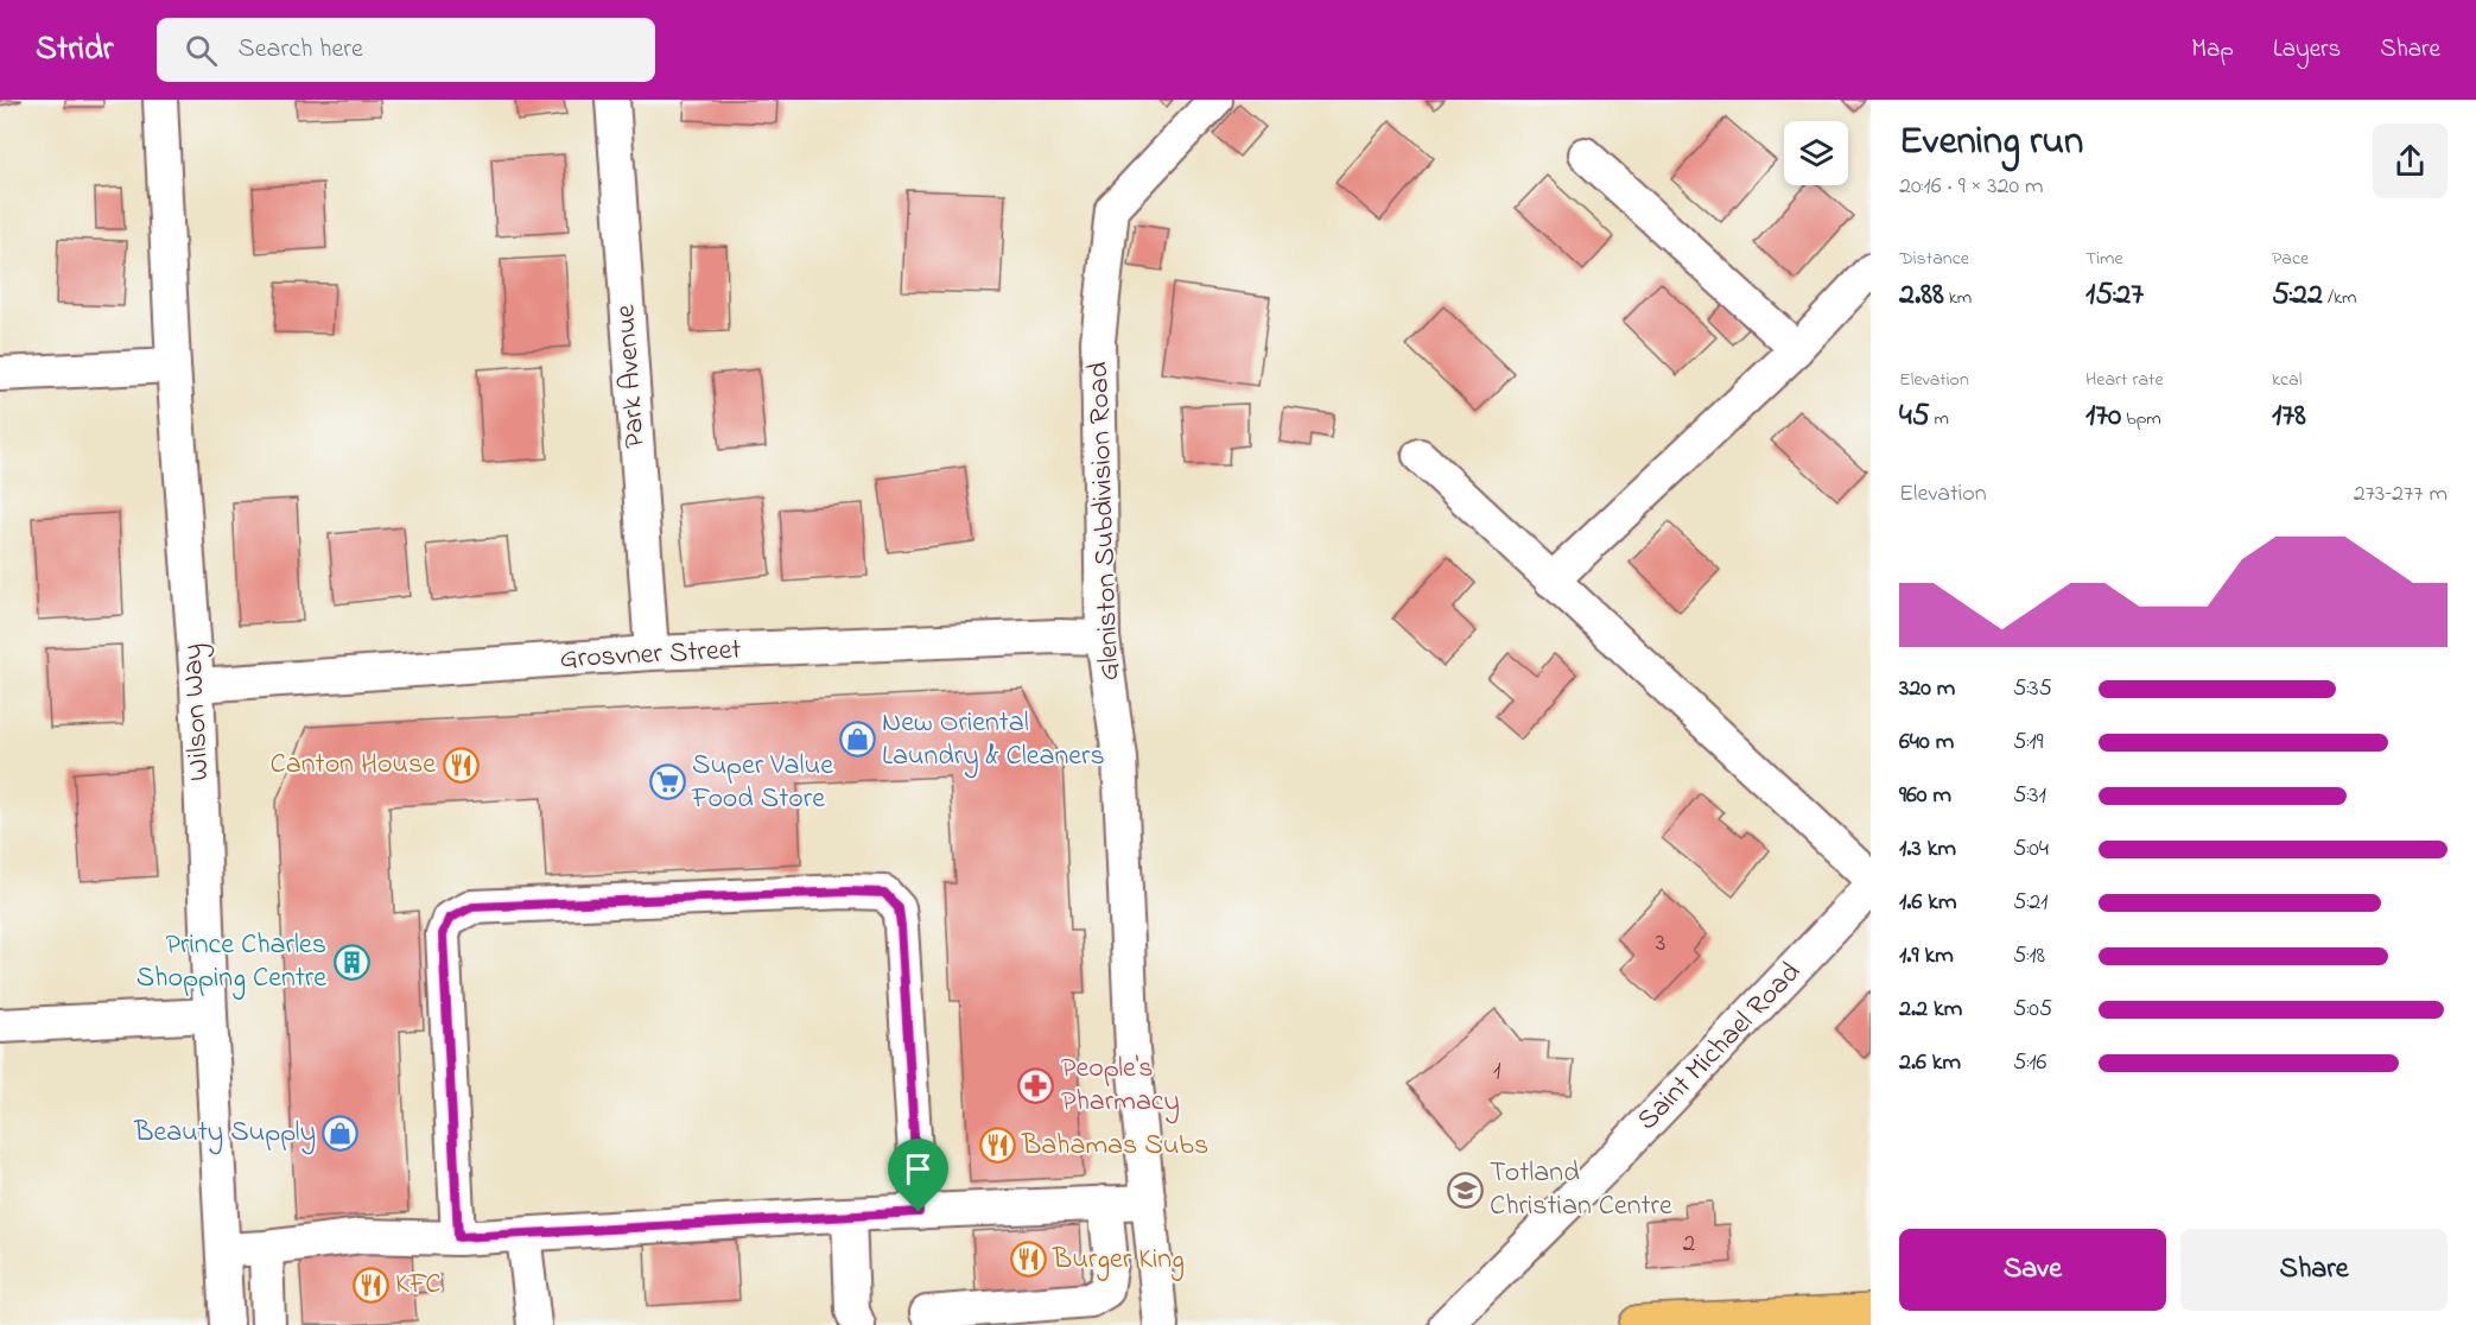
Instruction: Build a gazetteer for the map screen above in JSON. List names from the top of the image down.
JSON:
{
  "streets": {
    "street": [
      "Park Avenue",
      "Gleniston Subdivision Road",
      "Grosvner Street",
      "Wilson Way",
      "Saint Michael Road"
    ]
  },
  "crossings": [
    ["Park Avenue", "Grosvner Street"],
    ["Gleniston Subdivision Road", "Grosvner Street"],
    ["Grosvner Street", "Wilson Way"]
  ],
  "places": {
    "shop": ["New Oriental Laundry & Cleaners", "Beauty Supply"],
    "restaurant": [
      "Canton House",
      "Bahamas Subs",
      "Burger King",
      "KFC"
    ],
    "supermarket": ["Super Value Food Store"],
    "building": ["Prince Charles Shopping Centre"],
    "pharmacy": ["People's Pharmacy"],
    "school or university": ["Totland Christian Centre"]
  },
  "house_numbers": ["3", "1", "2"],
  "page": {
    "header": "Stridr",
    "search": "Search here",
    "nav": ["Map", "Layers", "Share"],
    "heading": ["Evening run", "20:16 · 9 × 320 m"],
    "stats": [
      ["Distance", "2.88 km"],
      ["Time", "15:27"],
      ["Pace", "5:22 /km"],
      ["Elevation", "45 m"],
      ["Heart rate", "170 bpm"],
      ["kcal", "178"]
    ],
    "chart": ["Elevation", "273–277 m"],
    "list": [
      {
        "name": "320 m",
        "note": "5:35"
      },
      {
        "name": "640 m",
        "note": "5:19"
      },
      {
        "name": "960 m",
        "note": "5:31"
      },
      {
        "name": "1.3 km",
        "note": "5:04"
      },
      {
        "name": "1.6 km",
        "note": "5:21"
      },
      {
        "name": "1.9 km",
        "note": "5:18"
      },
      {
        "name": "2.2 km",
        "note": "5:05"
      },
      {
        "name": "2.6 km",
        "note": "5:16"
      }
    ],
    "buttons": ["Save", "Share"]
  }
}
